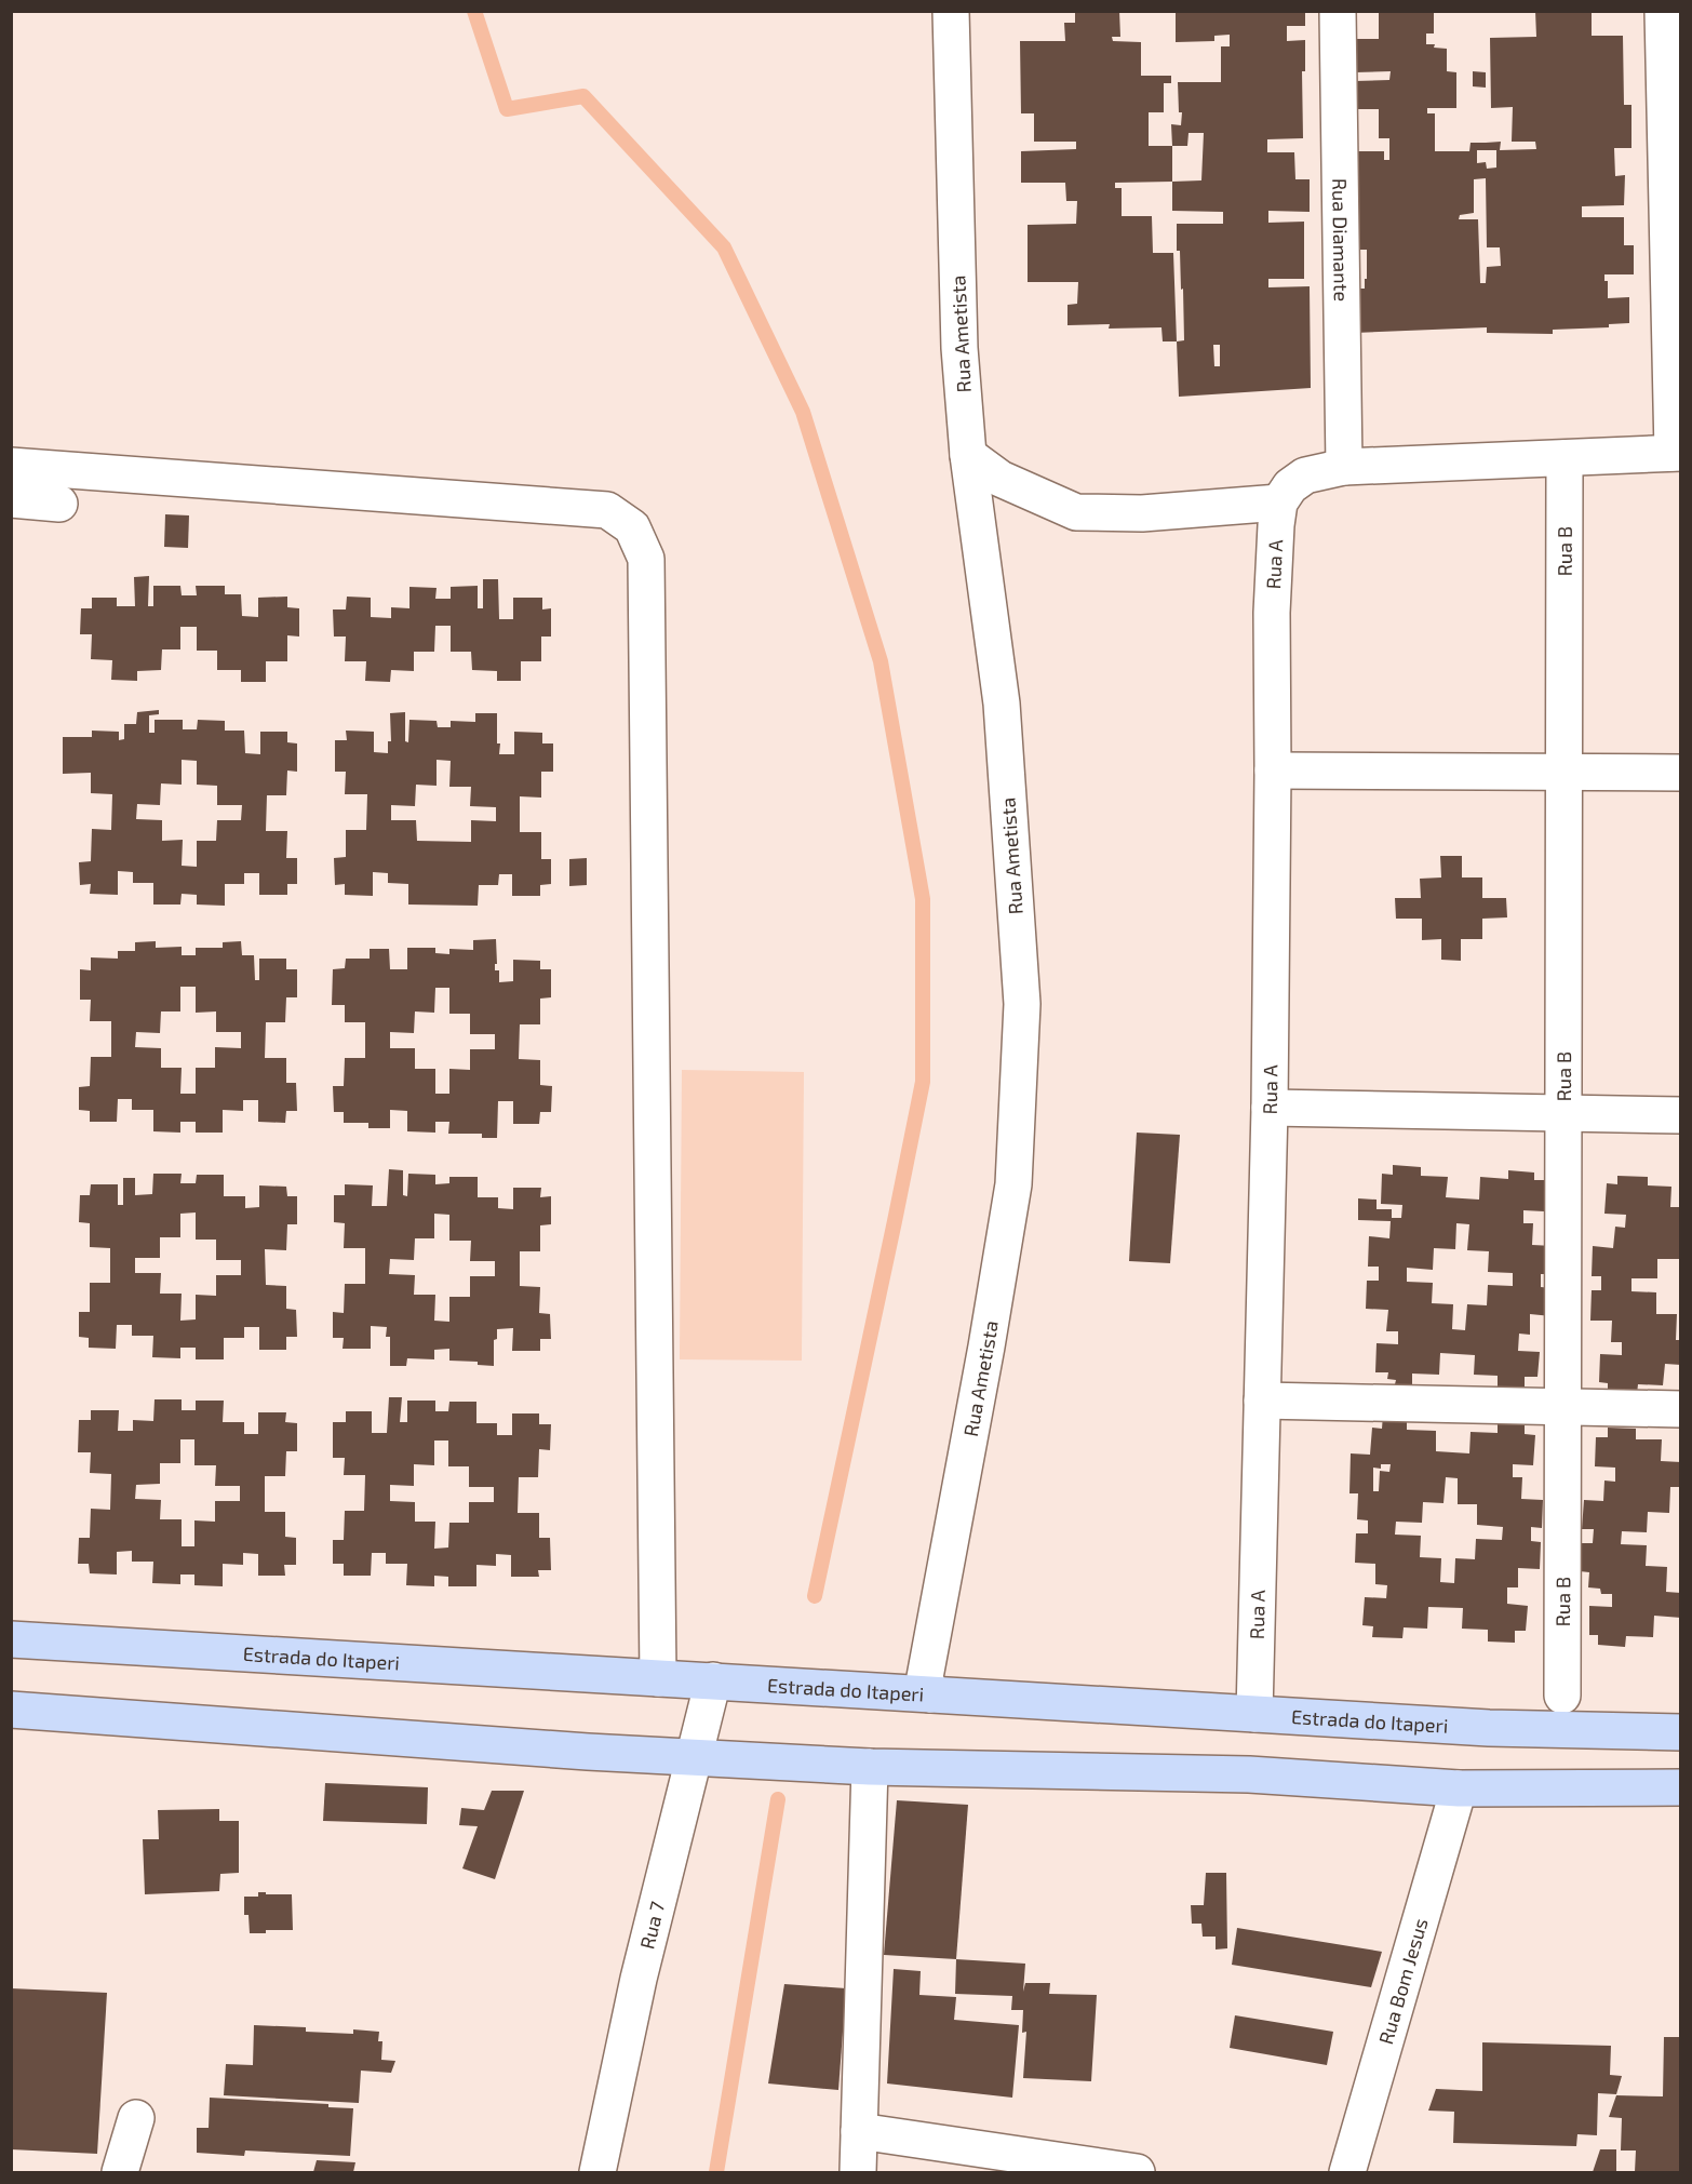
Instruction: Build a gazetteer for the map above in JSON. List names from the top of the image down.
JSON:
{
  "streets": {
    "street": [
      "Rua Diamante",
      "Rua Ametista",
      "Rua B",
      "Rua A",
      "Estrada do Itaperi",
      "Rua 7",
      "Rua Bom Jesus"
    ]
  },
  "crossings": [
    ["Rua Ametista", "Estrada do Itaperi"],
    ["Rua A", "Estrada do Itaperi"],
    ["Estrada do Itaperi", "Rua 7"]
  ]
}
